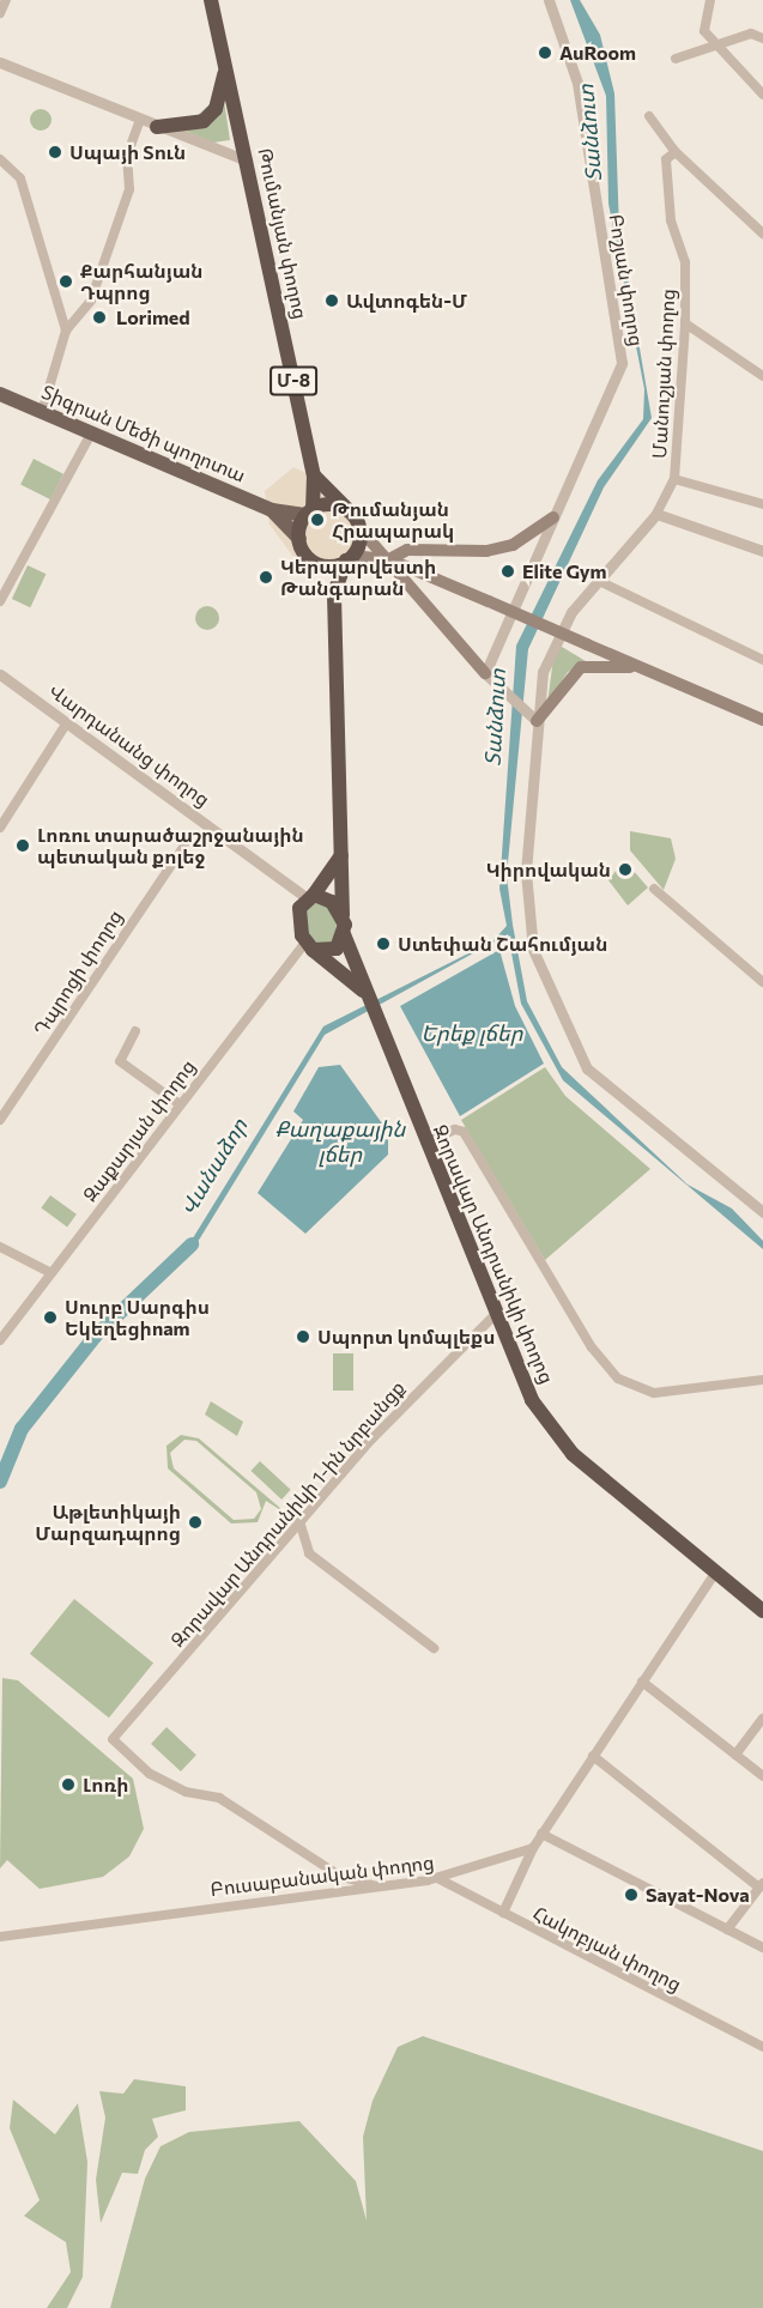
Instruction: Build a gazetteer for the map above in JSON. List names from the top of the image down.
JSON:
{
  "streets": {
    "highway": ["Թումանյան փողոց", "Մ-8", "Զորավար Անդրանիկի փողոց"],
    "main road": ["Տիգրան Մեծի պողոտա"],
    "street": [
      "Բոշյան փողոց",
      "Մանուշյան փողոց",
      "Վարդանանց փողոց",
      "Դպրոցի փողոց",
      "Զաքարյան փողոց",
      "Զորավար Անդրանիկի 1-ին նրբանցք",
      "Բուսաբանական փողոց",
      "Հակոբյան փողոց"
    ]
  },
  "crossings": [
    ["Թումանյան փողոց", "Մ-8"],
    ["Մ-8", "Տիգրան Մեծի պողոտա"],
    ["Վարդանանց փողոց", "Զաքարյան փողոց"],
    ["Վարդանանց փողոց", "Զորավար Անդրանիկի փողոց"],
    ["Զաքարյան փողոց", "Զորավար Անդրանիկի փողոց"],
    ["Զորավար Անդրանիկի փողոց", "Զորավար Անդրանիկի 1-ին նրբանցք"],
    ["Զորավար Անդրանիկի 1-ին նրբանցք", "Բուսաբանական փողոց"],
    ["Բուսաբանական փողոց", "Հակոբյան փողոց"]
  ],
  "water": [
    "Տանձուտ",
    "Երեք լճեր",
    "Քաղաքային լճեր",
    "Վանաձոր"
  ],
  "places": [
    "AuRoom",
    "Սպայի Տուն",
    "Քարհանյան Դպրոց",
    "Ավտոգեն-Մ",
    "Lorimed",
    "Թումանյան Հրապարակ",
    "Elite Gym",
    "Կերպարվեստի Թանգարան",
    "Լոռու տարածաշրջանային պետական քոլեջ",
    "Կիրովական",
    "Ստեփան Շահումյան",
    "Սուրբ Սարգիս Եկեղեցիnam",
    "Սպորտ կոմպլեքս",
    "Աթլետիկայի Մարզադպրոց",
    "Լոռի",
    "Sayat-Nova"
  ]
}
